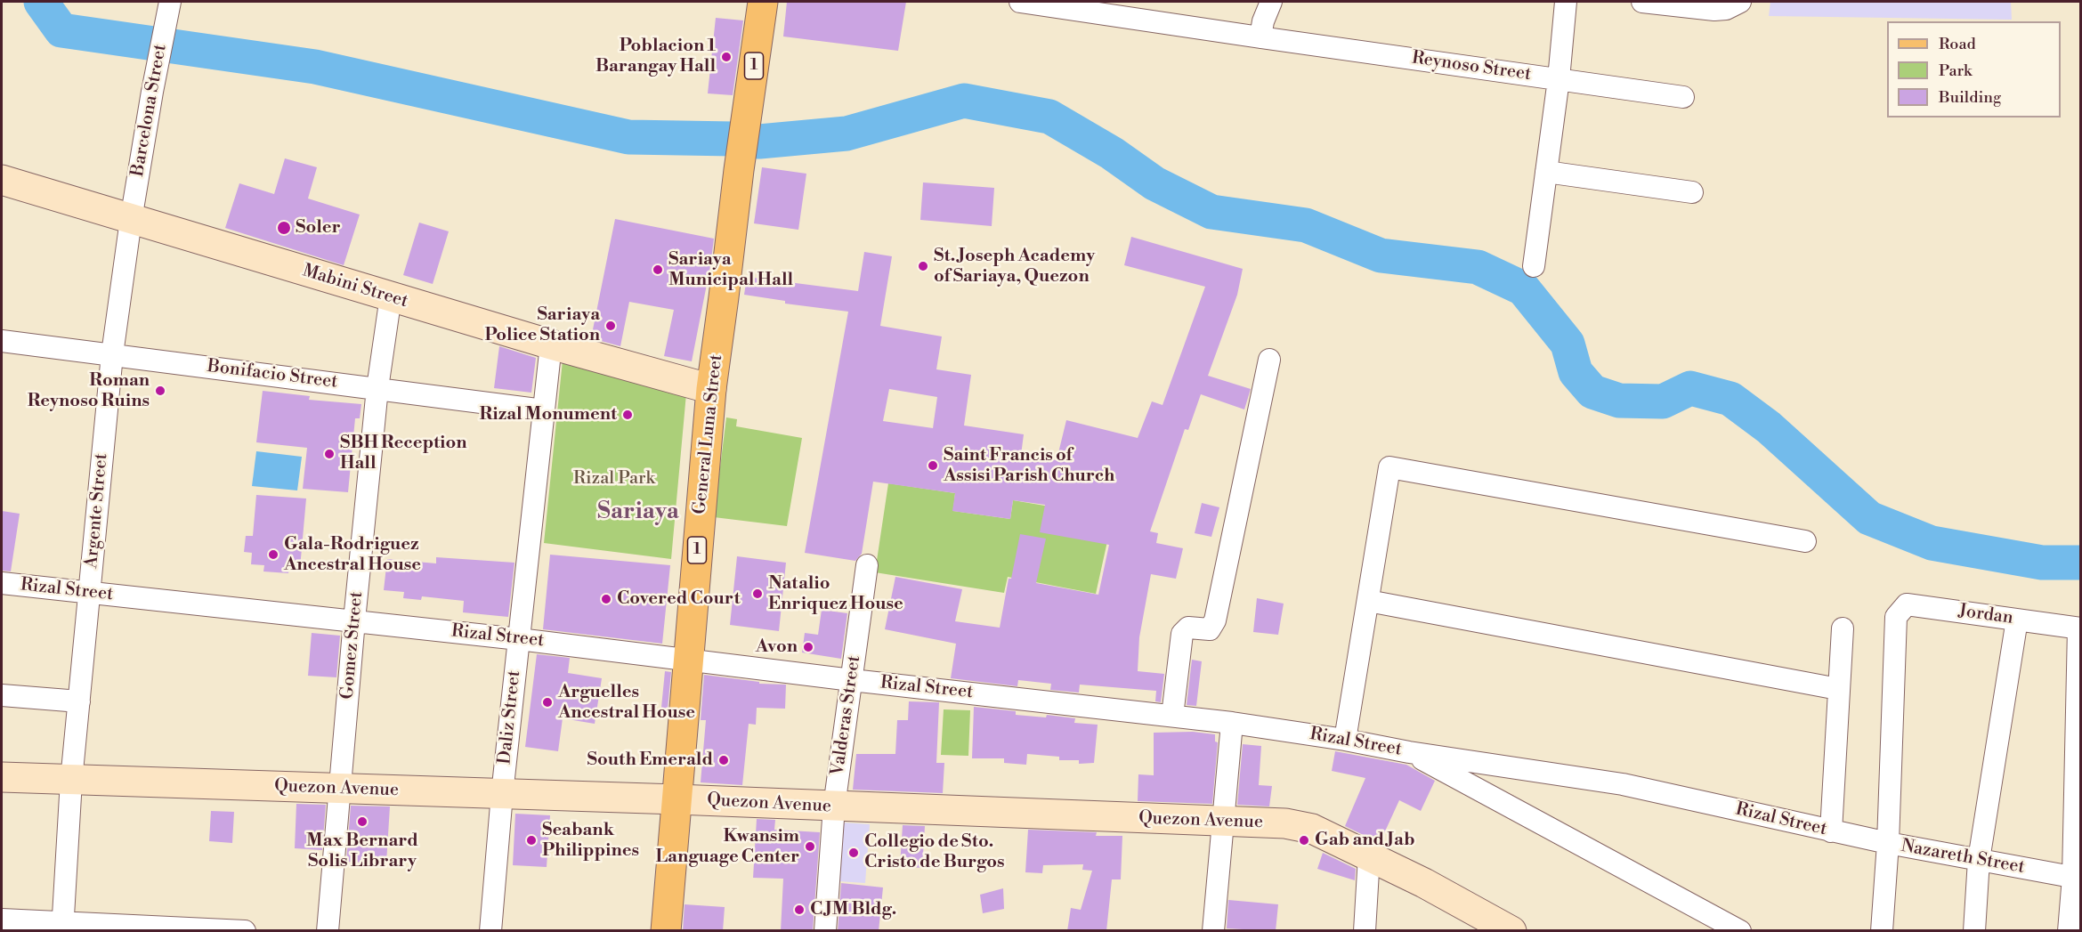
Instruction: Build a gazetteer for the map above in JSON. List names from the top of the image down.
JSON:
{
  "streets": {
    "main road": ["1", "General Luna Street"],
    "street": [
      "Reynoso Street",
      "Barcelona Street",
      "Mabini Street",
      "Bonifacio Street",
      "Argente Street",
      "Rizal Street",
      "Jordan",
      "Gomez Street",
      "Valderas Street",
      "Daliz Street",
      "Quezon Avenue",
      "Nazareth Street"
    ]
  },
  "crossings": [
    ["Barcelona Street", "Mabini Street"],
    ["Barcelona Street", "Argente Street"],
    ["Mabini Street", "General Luna Street"],
    ["Mabini Street", "Argente Street"],
    ["Mabini Street", "Gomez Street"],
    ["Mabini Street", "Daliz Street"],
    ["Bonifacio Street", "Argente Street"],
    ["Bonifacio Street", "Gomez Street"],
    ["Bonifacio Street", "Daliz Street"],
    ["General Luna Street", "Rizal Street"],
    ["General Luna Street", "Quezon Avenue"],
    ["Argente Street", "Rizal Street"],
    ["Argente Street", "Quezon Avenue"],
    ["Rizal Street", "Gomez Street"],
    ["Rizal Street", "Valderas Street"],
    ["Rizal Street", "Daliz Street"],
    ["Rizal Street", "Nazareth Street"],
    ["Jordan", "Nazareth Street"],
    ["Gomez Street", "Quezon Avenue"],
    ["Valderas Street", "Quezon Avenue"],
    ["Daliz Street", "Quezon Avenue"]
  ],
  "districts": ["Sariaya"],
  "parks": ["Rizal Park"],
  "places": [
    "Poblacion 1 Barangay Hall",
    "Soler",
    "St. Joseph Academy of Sariaya, Quezon",
    "Sariaya Municipal Hall",
    "Sariaya Police Station",
    "Roman Reynoso Ruins",
    "Rizal Monument",
    "SBH Reception Hall",
    "Saint Francis of Assisi Parish Church",
    "Gala-Rodriguez Ancestral House",
    "Natalio Enriquez House",
    "Covered Court",
    "Avon",
    "Arguelles Ancestral House",
    "South Emerald",
    "Max Bernard Solis Library",
    "Seabank Philippines",
    "Gab and Jab",
    "Kwansim Language Center",
    "Collegio de Sto. Cristo de Burgos",
    "CJM Bldg."
  ],
  "legend": ["Road", "Park", "Building"]
}
